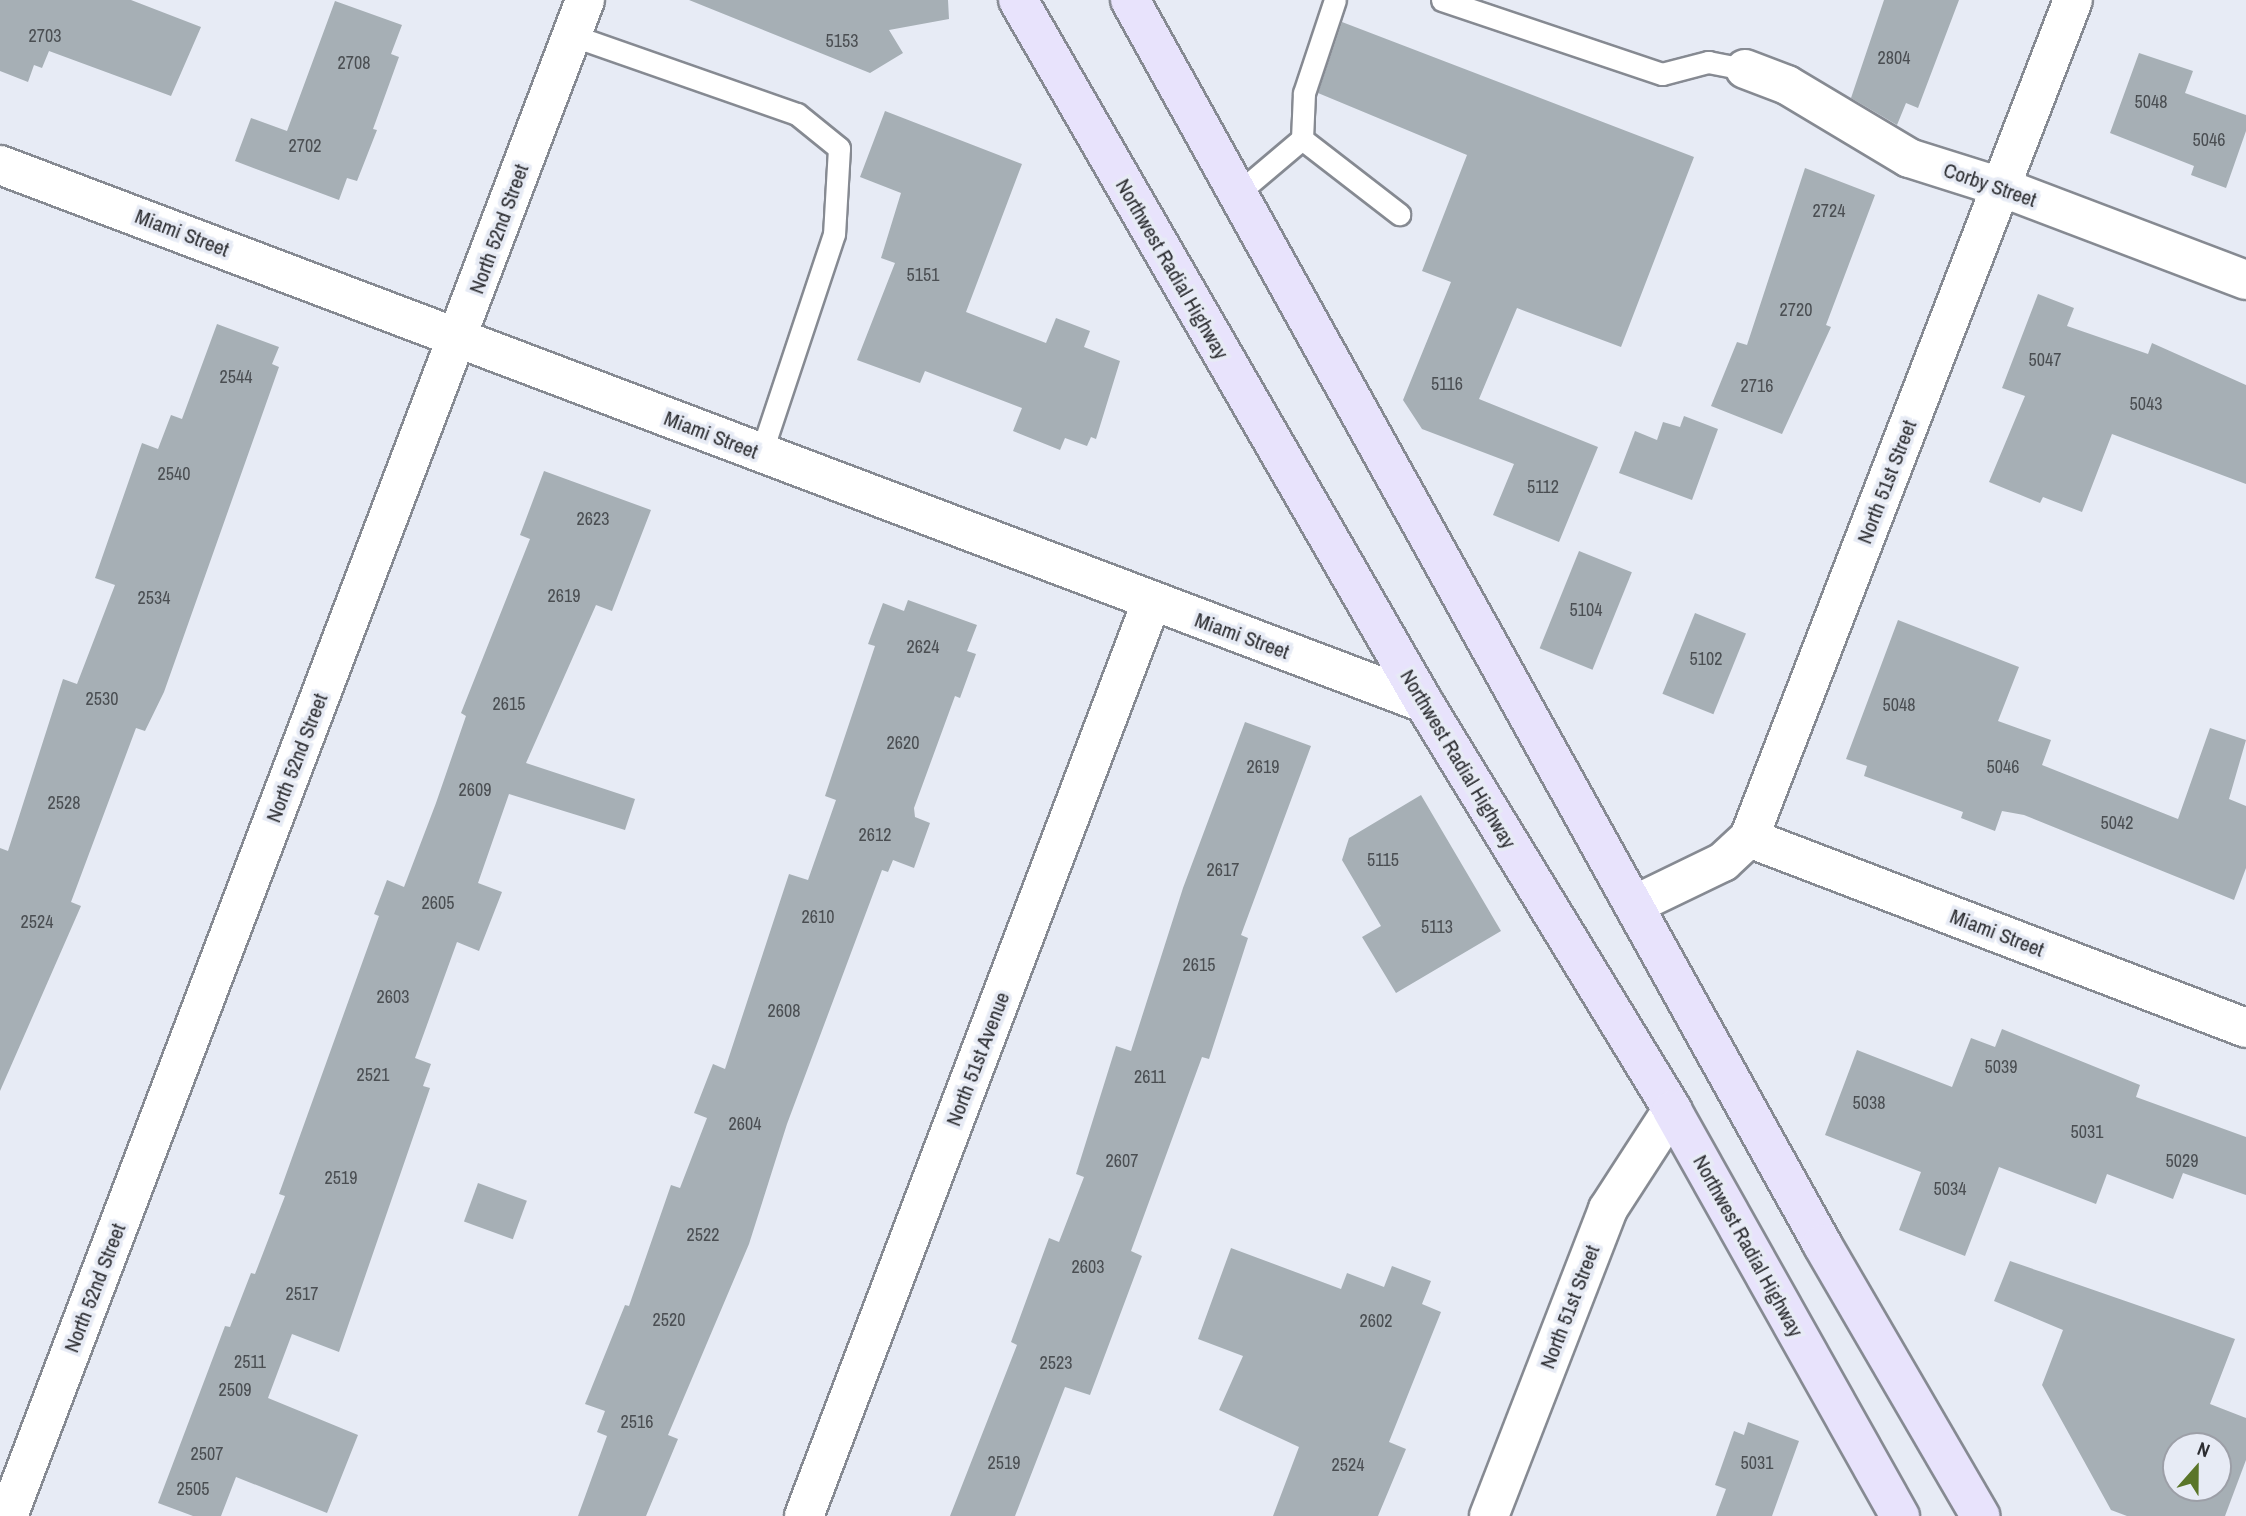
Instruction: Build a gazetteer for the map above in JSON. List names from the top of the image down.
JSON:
{
  "streets": {
    "main road": ["Northwest Radial Highway"],
    "street": [
      "Corby Street",
      "North 52nd Street",
      "Miami Street",
      "North 51st Street",
      "North 51st Avenue"
    ]
  },
  "crossings": [
    ["Corby Street", "North 51st Street"],
    ["North 52nd Street", "Miami Street"],
    ["Miami Street", "Northwest Radial Highway"],
    ["Miami Street", "North 51st Street"],
    ["Miami Street", "North 51st Avenue"],
    ["Northwest Radial Highway", "North 51st Street"]
  ],
  "house_numbers": [
    "2703",
    "5153",
    "2804",
    "2708",
    "5048",
    "5046",
    "2702",
    "2724",
    "5151",
    "2720",
    "5047",
    "2544",
    "5116",
    "2716",
    "5043",
    "2540",
    "5112",
    "2623",
    "2619",
    "2534",
    "5104",
    "2624",
    "5102",
    "2530",
    "2615",
    "5048",
    "2620",
    "2619",
    "5046",
    "2609",
    "2528",
    "5042",
    "2612",
    "5115",
    "2617",
    "2605",
    "2610",
    "2524",
    "5113",
    "2615",
    "2603",
    "2608",
    "5039",
    "2521",
    "2611",
    "5038",
    "2604",
    "5031",
    "2607",
    "5029",
    "2519",
    "5034",
    "2522",
    "2603",
    "2517",
    "2520",
    "2602",
    "2511",
    "2523",
    "2509",
    "2516",
    "2507",
    "2519",
    "5031",
    "2524",
    "2505"
  ],
  "north": "top"
}
